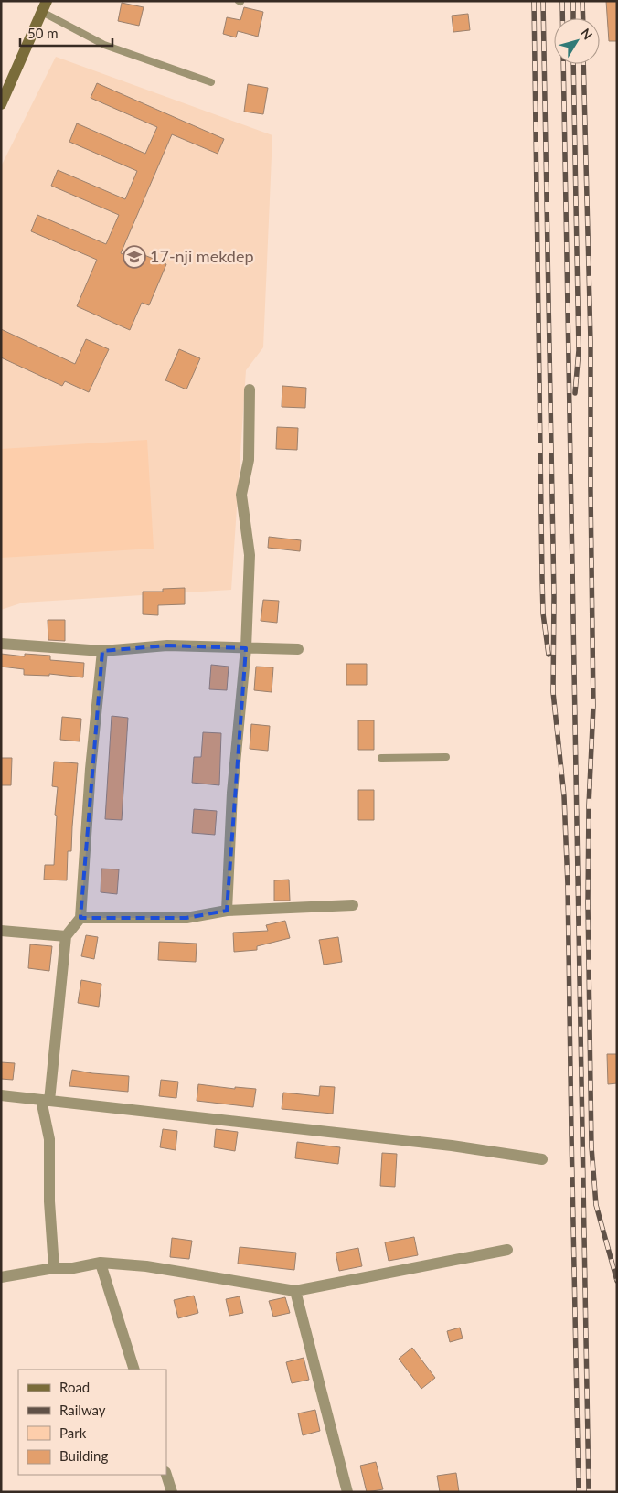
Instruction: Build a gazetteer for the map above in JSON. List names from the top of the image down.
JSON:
{
  "places": {
    "school or university": ["17-nji mekdep"]
  },
  "legend": [
    "Road",
    "Railway",
    "Park",
    "Building"
  ],
  "scale_bar": "50 m",
  "north": "top right"
}
